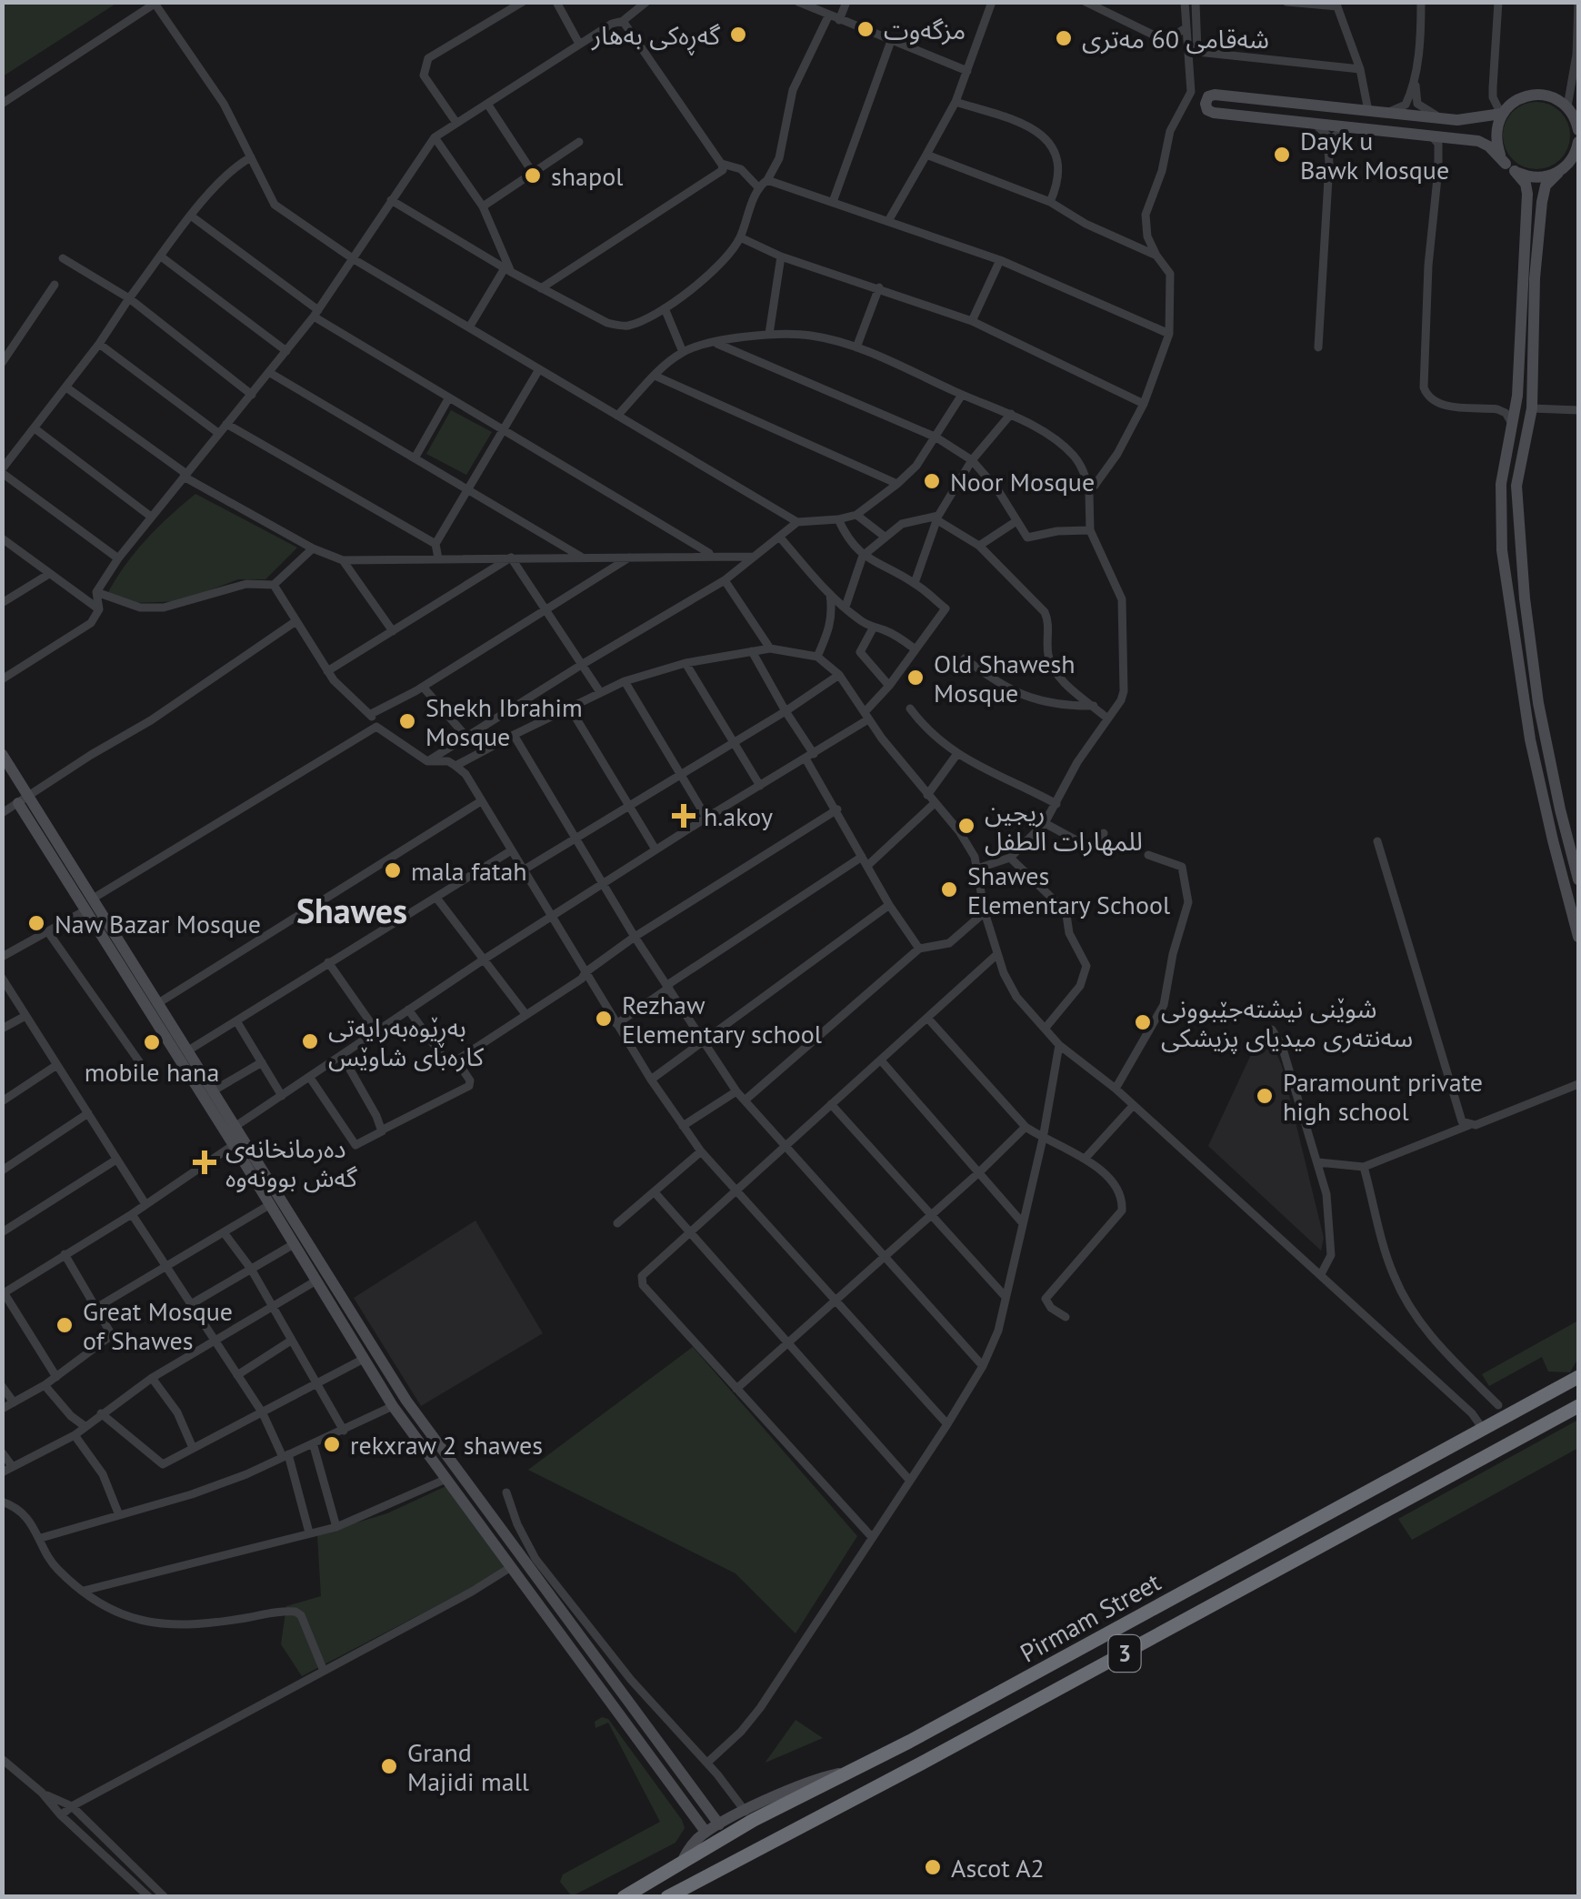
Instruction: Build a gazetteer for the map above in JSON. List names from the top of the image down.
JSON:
{
  "streets": {
    "highway": ["Pirmam Street", "3"]
  },
  "districts": ["Shawes"],
  "places": {
    "other": [
      "مزگەوت",
      "گەڕەکی بەهار",
      "شەقامی 60 مەتری",
      "Dayk u Bawk Mosque",
      "shapol",
      "Noor Mosque",
      "Old Shawesh Mosque",
      "Shekh Ibrahim Mosque",
      "ريجين للمهارات الطفل",
      "mala fatah",
      "Shawes Elementary School",
      "Naw Bazar Mosque",
      "Rezhaw Elementary school",
      "شوێنی نیشتەجێبوونی سەنتەری میدیای پزیشکی",
      "بەڕێوەبەرایەتی کارەبای شاوێس",
      "mobile hana",
      "Paramount private high school",
      "Great Mosque of Shawes",
      "rekxraw 2 shawes",
      "Grand Majidi mall",
      "Ascot A2"
    ],
    "health": ["h.akoy", "دەرمانخانەی گەش بوونەوە"]
  }
}
